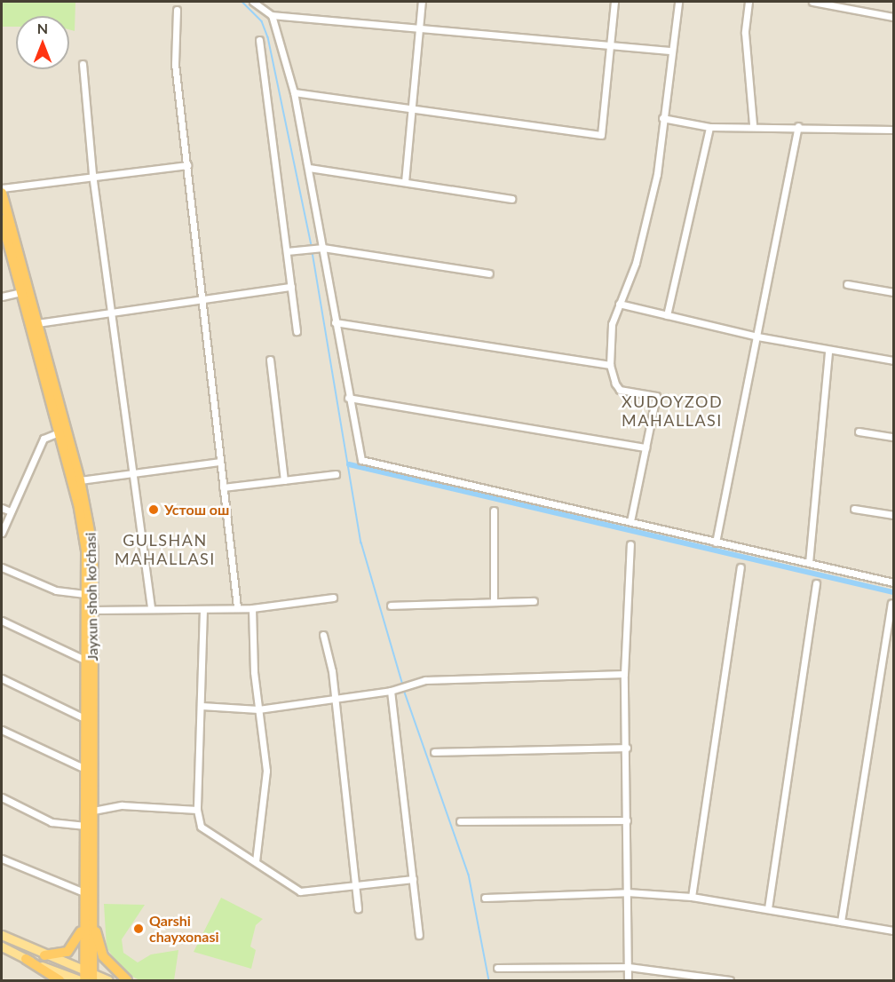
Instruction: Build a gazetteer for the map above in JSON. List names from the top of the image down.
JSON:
{
  "streets": {
    "highway": ["Jayxun shoh ko'chasi"]
  },
  "districts": ["XUDOYZOD MAHALLASI", "GULSHAN MAHALLASI"],
  "places": ["Устош ош", "Qarshi chayxonasi"],
  "north": "top"
}
